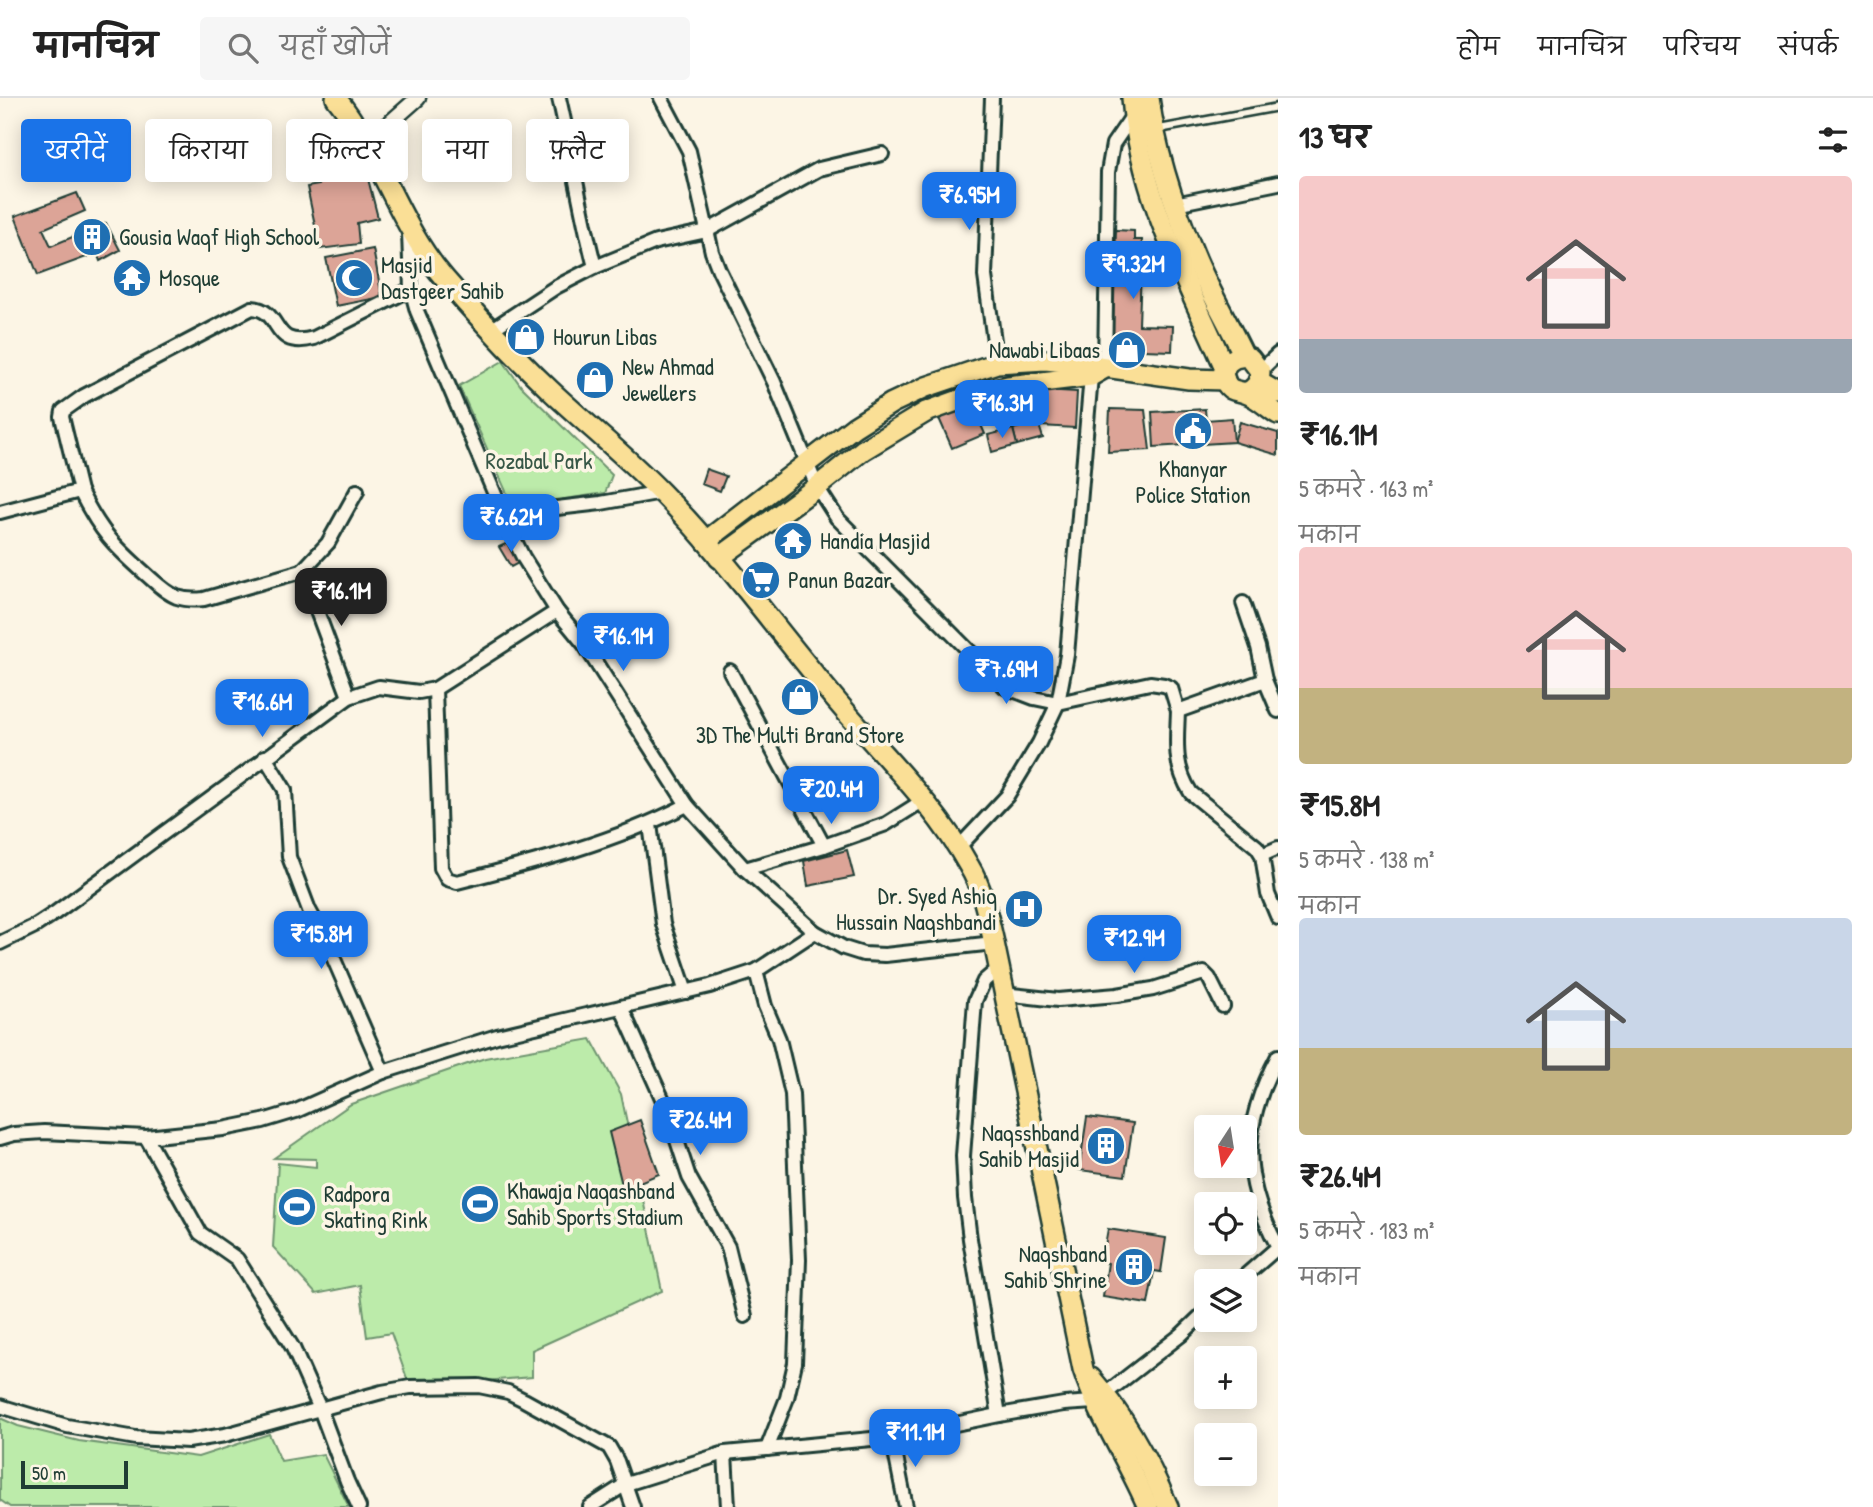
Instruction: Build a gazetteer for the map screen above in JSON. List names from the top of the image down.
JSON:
{
  "parks": ["Rozabal Park"],
  "places": {
    "building": ["Gousia Waqf High School", "Naqsshband Sahib Masjid", "Naqshband Sahib Shrine"],
    "temple": ["Mosque", "Handia Masjid"],
    "mosque": ["Masjid Dastgeer Sahib"],
    "shop": [
      "Hourun Libas",
      "Nawabi Libaas",
      "New Ahmad Jewellers",
      "3D The Multi Brand Store"
    ],
    "public building": ["Khanyar Police Station"],
    "supermarket": ["Panun Bazar"],
    "hospital": ["Dr. Syed Ashiq Hussain Naqshbandi"],
    "sports": ["Khawaja Naqashband Sahib Sports Stadium", "Radpora Skating Rink"]
  },
  "scale_bar": "50 m",
  "north": "bottom",
  "page": {
    "header": "मानचित्र",
    "search": "यहाँ खोजें",
    "nav": [
      "होम",
      "मानचित्र",
      "परिचय",
      "संपर्क"
    ],
    "heading": "13 घर",
    "chip": [
      "खरीदें",
      "किराया",
      "फ़िल्टर",
      "नया",
      "फ़्लैट"
    ],
    "price": [
      "₹6.95M",
      "₹9.32M",
      "₹16.3M",
      "₹6.62M",
      "₹16.1M",
      "₹16.1M",
      "₹7.69M",
      "₹16.6M",
      "₹20.4M",
      "₹15.8M",
      "₹12.9M",
      "₹26.4M",
      "₹11.1M"
    ],
    "list": [
      {
        "name": "₹16.1M",
        "note": "5 कमरे · 163 m² · मकान"
      },
      {
        "name": "₹15.8M",
        "note": "5 कमरे · 138 m² · मकान"
      },
      {
        "name": "₹26.4M",
        "note": "5 कमरे · 183 m² · मकान"
      }
    ],
    "map_buttons": ["+", "−"],
    "scale": "50 m"
  }
}
